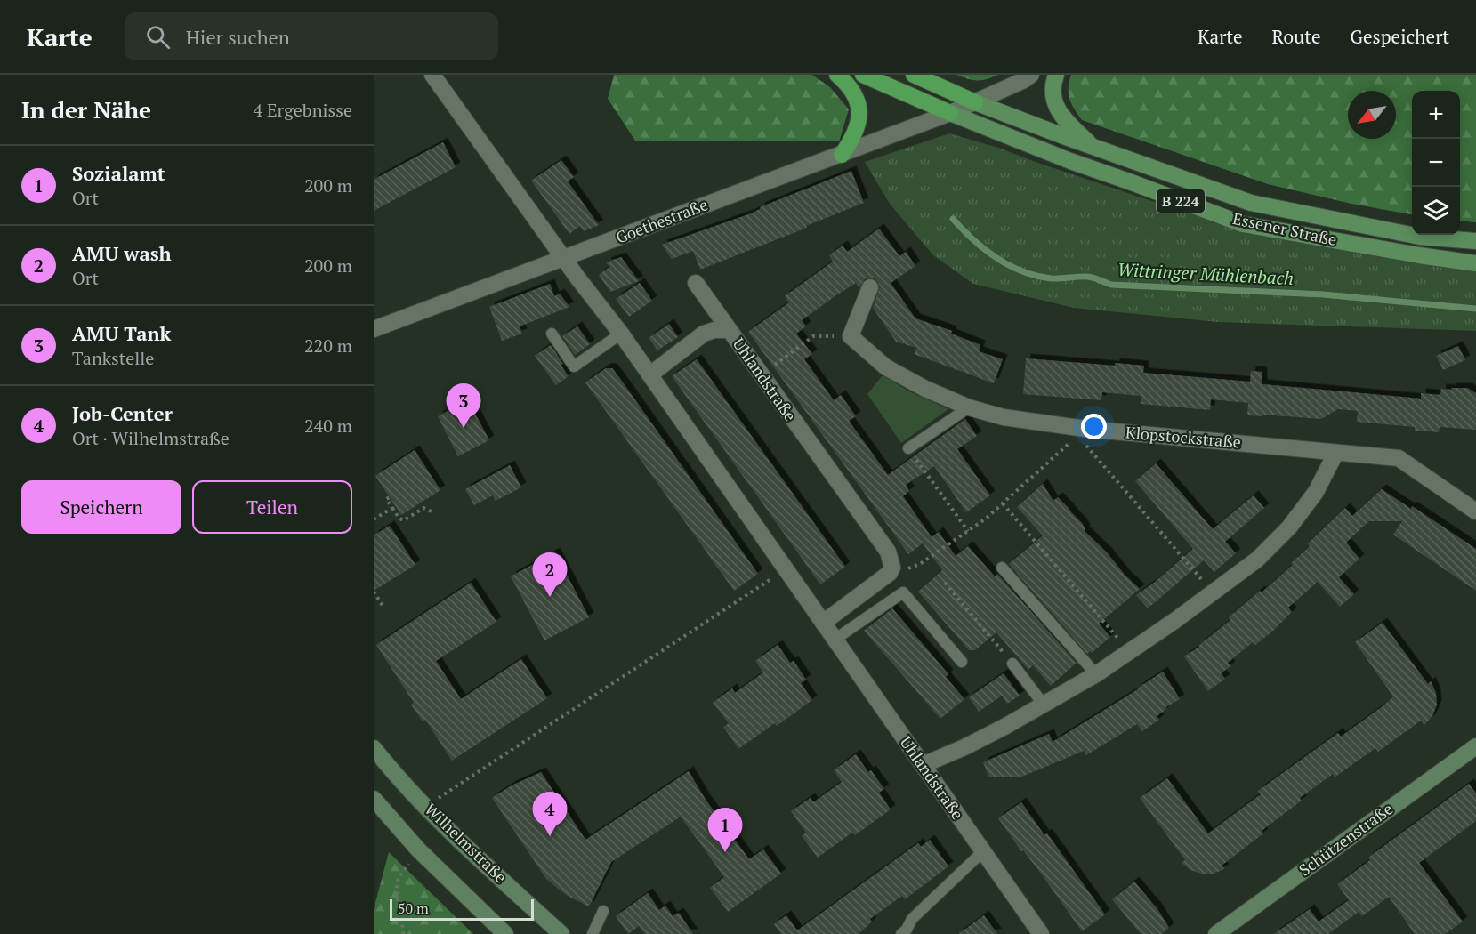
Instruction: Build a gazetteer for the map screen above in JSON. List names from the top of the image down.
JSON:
{
  "streets": {
    "highway": ["B 224"],
    "main road": ["Essener Straße", "Schützenstraße", "Wilhelmstraße"],
    "street": ["Goethestraße", "Uhlandstraße", "Klopstockstraße"]
  },
  "crossings": [
    ["B 224", "Goethestraße"],
    ["B 224", "Essener Straße"],
    ["Goethestraße", "Essener Straße"],
    ["Goethestraße", "Uhlandstraße"]
  ],
  "water": ["Wittringer Mühlenbach"],
  "scale_bar": "50 m",
  "north": "bottom left",
  "page": {
    "header": "Karte",
    "search": "Hier suchen",
    "nav": ["Karte", "Route", "Gespeichert"],
    "heading": ["In der Nähe", "4 Ergebnisse"],
    "map_buttons": ["+", "−"],
    "list": [
      {
        "mark": "1",
        "name": "Sozialamt",
        "note": "Ort",
        "value": "200 m"
      },
      {
        "mark": "2",
        "name": "AMU wash",
        "note": "Ort",
        "value": "200 m"
      },
      {
        "mark": "3",
        "name": "AMU Tank",
        "note": "Tankstelle",
        "value": "220 m"
      },
      {
        "mark": "4",
        "name": "Job-Center",
        "note": "Ort · Wilhelmstraße",
        "value": "240 m"
      }
    ],
    "pins": [
      "3",
      "2",
      "4",
      "1"
    ],
    "buttons": ["Speichern", "Teilen"],
    "scale": "50 m"
  }
}
